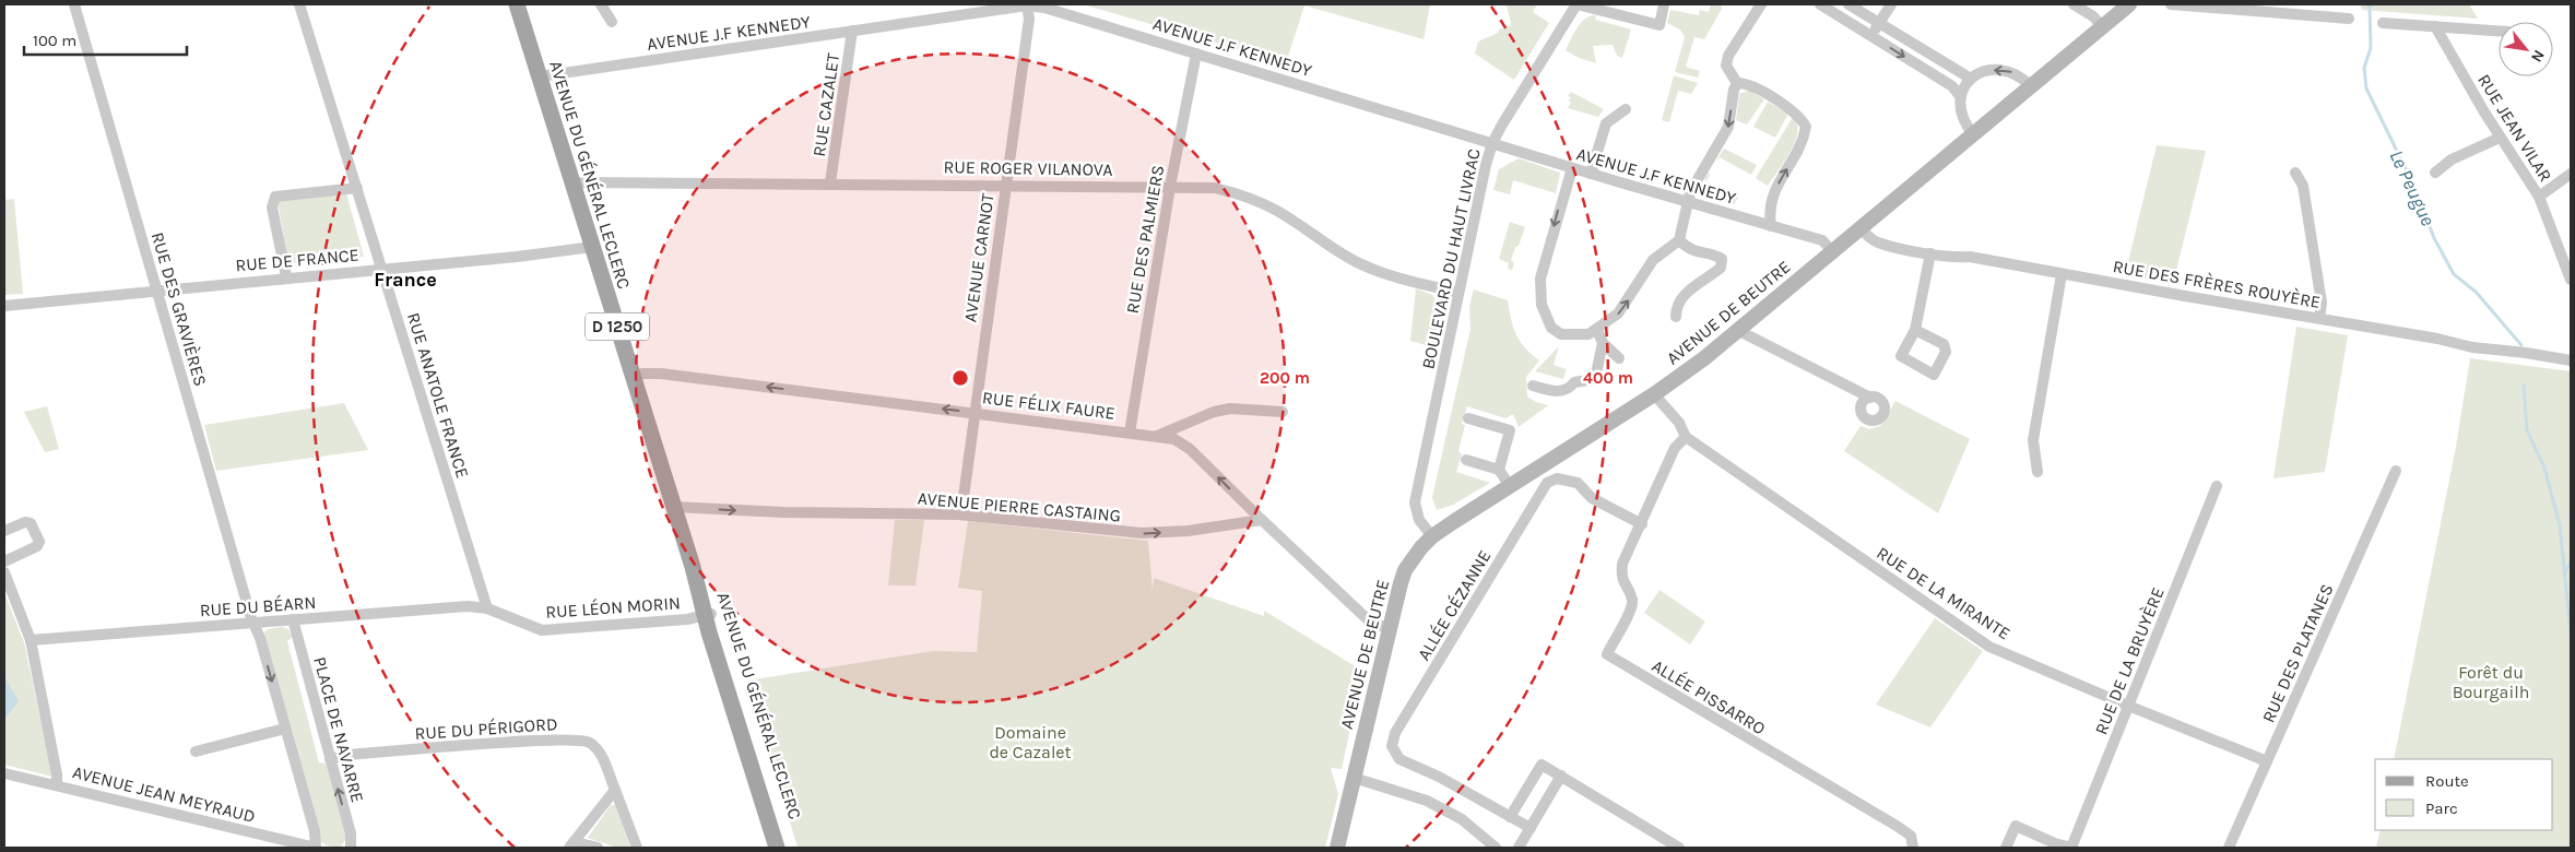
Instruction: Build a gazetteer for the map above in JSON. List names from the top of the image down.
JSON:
{
  "streets": {
    "main road": ["AVENUE DU GÉNÉRAL LECLERC", "D 1250"],
    "street": [
      "AVENUE J.F KENNEDY",
      "RUE CAZALET",
      "RUE JEAN VILAR",
      "RUE ROGER VILANOVA",
      "RUE DES PALMIERS",
      "AVENUE CARNOT",
      "BOULEVARD DU HAUT LIVRAC",
      "RUE DE FRANCE",
      "RUE DES FRÈRES ROUYÈRE",
      "RUE DES GRAVIÈRES",
      "AVENUE DE BEUTRE",
      "RUE ANATOLE FRANCE",
      "RUE FÉLIX FAURE",
      "AVENUE PIERRE CASTAING",
      "RUE DE LA MIRANTE",
      "ALLÉE CÉZANNE",
      "RUE DU BÉARN",
      "RUE LÉON MORIN",
      "RUE DES PLATANES",
      "RUE DE LA BRUYÈRE",
      "ALLÉE PISSARRO",
      "RUE DU PÉRIGORD",
      "PLACE DE NAVARRE",
      "AVENUE JEAN MEYRAUD"
    ]
  },
  "crossings": [
    ["AVENUE J.F KENNEDY", "RUE CAZALET"],
    ["AVENUE J.F KENNEDY", "AVENUE DU GÉNÉRAL LECLERC"],
    ["AVENUE J.F KENNEDY", "RUE DES PALMIERS"],
    ["AVENUE J.F KENNEDY", "AVENUE CARNOT"],
    ["AVENUE J.F KENNEDY", "BOULEVARD DU HAUT LIVRAC"],
    ["AVENUE J.F KENNEDY", "AVENUE DE BEUTRE"],
    ["RUE CAZALET", "RUE ROGER VILANOVA"],
    ["RUE ROGER VILANOVA", "AVENUE DU GÉNÉRAL LECLERC"],
    ["RUE ROGER VILANOVA", "RUE DES PALMIERS"],
    ["RUE ROGER VILANOVA", "AVENUE CARNOT"],
    ["RUE ROGER VILANOVA", "BOULEVARD DU HAUT LIVRAC"],
    ["AVENUE DU GÉNÉRAL LECLERC", "RUE DE FRANCE"],
    ["AVENUE DU GÉNÉRAL LECLERC", "RUE FÉLIX FAURE"],
    ["AVENUE DU GÉNÉRAL LECLERC", "AVENUE PIERRE CASTAING"],
    ["AVENUE DU GÉNÉRAL LECLERC", "RUE LÉON MORIN"],
    ["RUE DES PALMIERS", "RUE FÉLIX FAURE"],
    ["AVENUE CARNOT", "RUE FÉLIX FAURE"],
    ["AVENUE CARNOT", "AVENUE PIERRE CASTAING"],
    ["BOULEVARD DU HAUT LIVRAC", "AVENUE DE BEUTRE"],
    ["RUE DE FRANCE", "RUE DES GRAVIÈRES"],
    ["RUE DE FRANCE", "RUE ANATOLE FRANCE"],
    ["RUE DES FRÈRES ROUYÈRE", "AVENUE DE BEUTRE"],
    ["RUE DES GRAVIÈRES", "RUE DU BÉARN"],
    ["AVENUE DE BEUTRE", "RUE FÉLIX FAURE"],
    ["AVENUE DE BEUTRE", "RUE DE LA MIRANTE"],
    ["RUE ANATOLE FRANCE", "RUE DU BÉARN"],
    ["RUE ANATOLE FRANCE", "RUE LÉON MORIN"],
    ["RUE FÉLIX FAURE", "AVENUE PIERRE CASTAING"],
    ["RUE DE LA MIRANTE", "RUE DES PLATANES"],
    ["RUE DE LA MIRANTE", "RUE DE LA BRUYÈRE"],
    ["ALLÉE CÉZANNE", "ALLÉE PISSARRO"],
    ["RUE DU BÉARN", "RUE LÉON MORIN"],
    ["RUE DU BÉARN", "PLACE DE NAVARRE"],
    ["RUE DU PÉRIGORD", "PLACE DE NAVARRE"]
  ],
  "one_way": ["RUE FÉLIX FAURE", "AVENUE PIERRE CASTAING"],
  "districts": ["France"],
  "water": ["Le Peugue"],
  "parks": ["Forêt du Bourgailh", "Domaine de Cazalet"],
  "legend": ["Route", "Parc"],
  "scale_bar": "100 m",
  "north": "bottom right",
  "rings": ["200 m", "400 m"]
}
